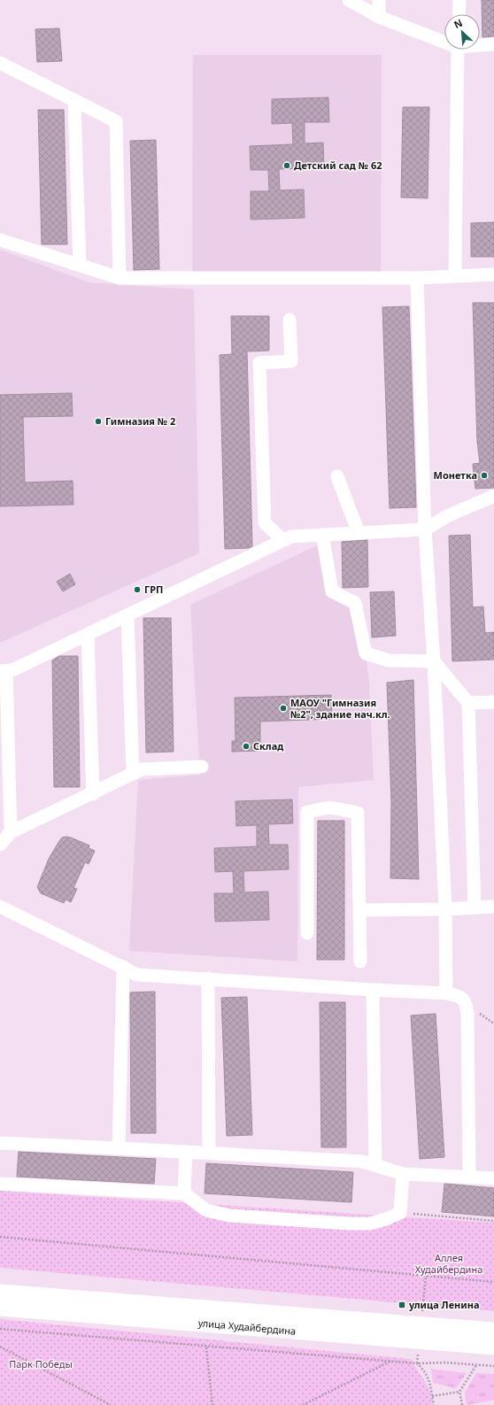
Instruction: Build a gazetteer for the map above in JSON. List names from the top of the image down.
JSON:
{
  "streets": {
    "main road": ["улица Худайбердина"]
  },
  "parks": ["Аллея Худайбердина", "Парк Победы"],
  "places": {
    "other": [
      "Детский сад № 62",
      "Гимназия № 2",
      "Монетка",
      "ГРП",
      "МАОУ \"Гимназия №2\", здание нач.кл.",
      "Склад"
    ],
    "transit": ["улица Ленина"]
  },
  "north": "top left"
}
